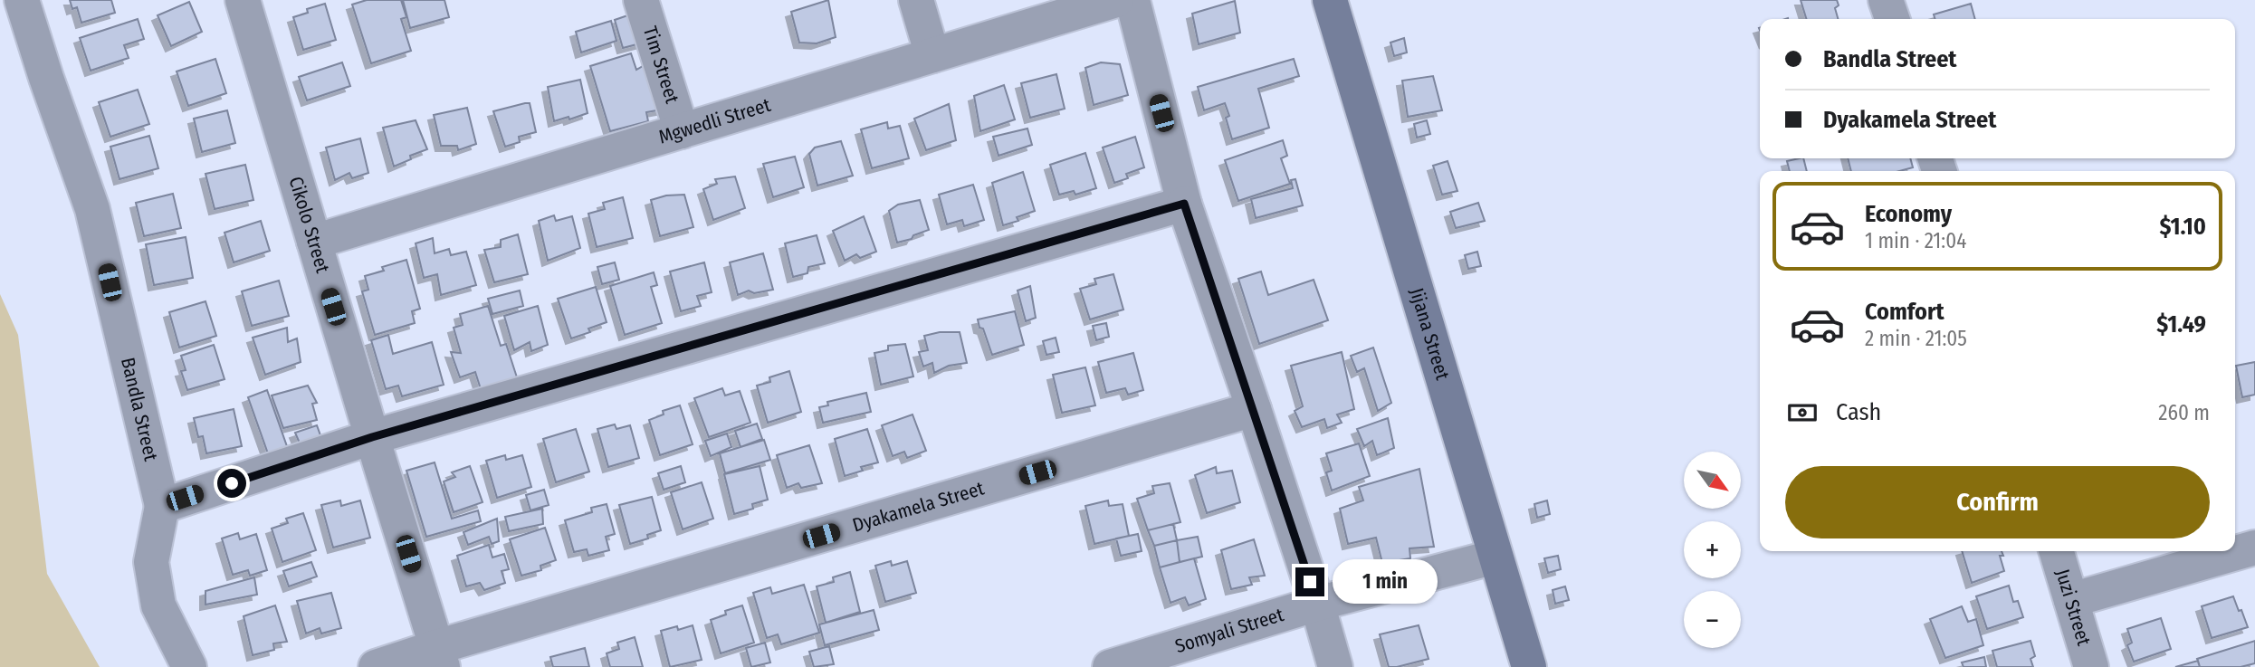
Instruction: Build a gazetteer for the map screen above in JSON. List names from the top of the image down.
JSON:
{
  "streets": {
    "street": [
      "Tim Street",
      "Mgwedli Street",
      "Cikolo Street",
      "Jijana Street",
      "Bandla Street",
      "Dyakamela Street",
      "Juzi Street",
      "Somyali Street"
    ]
  },
  "crossings": [
    ["Tim Street", "Mgwedli Street"],
    ["Mgwedli Street", "Cikolo Street"],
    ["Cikolo Street", "Dyakamela Street"],
    ["Jijana Street", "Somyali Street"]
  ],
  "north": "bottom right",
  "page": {
    "banner": ["Bandla Street", "Dyakamela Street"],
    "list": [
      {
        "name": "Economy",
        "note": "1 min · 21:04",
        "value": "$1.10"
      },
      {
        "name": "Comfort",
        "note": "2 min · 21:05",
        "value": "$1.49"
      }
    ],
    "pay": ["Cash", "260 m"],
    "map_buttons": ["+", "−"],
    "buttons": "Confirm",
    "bubble": "1 min"
  }
}
